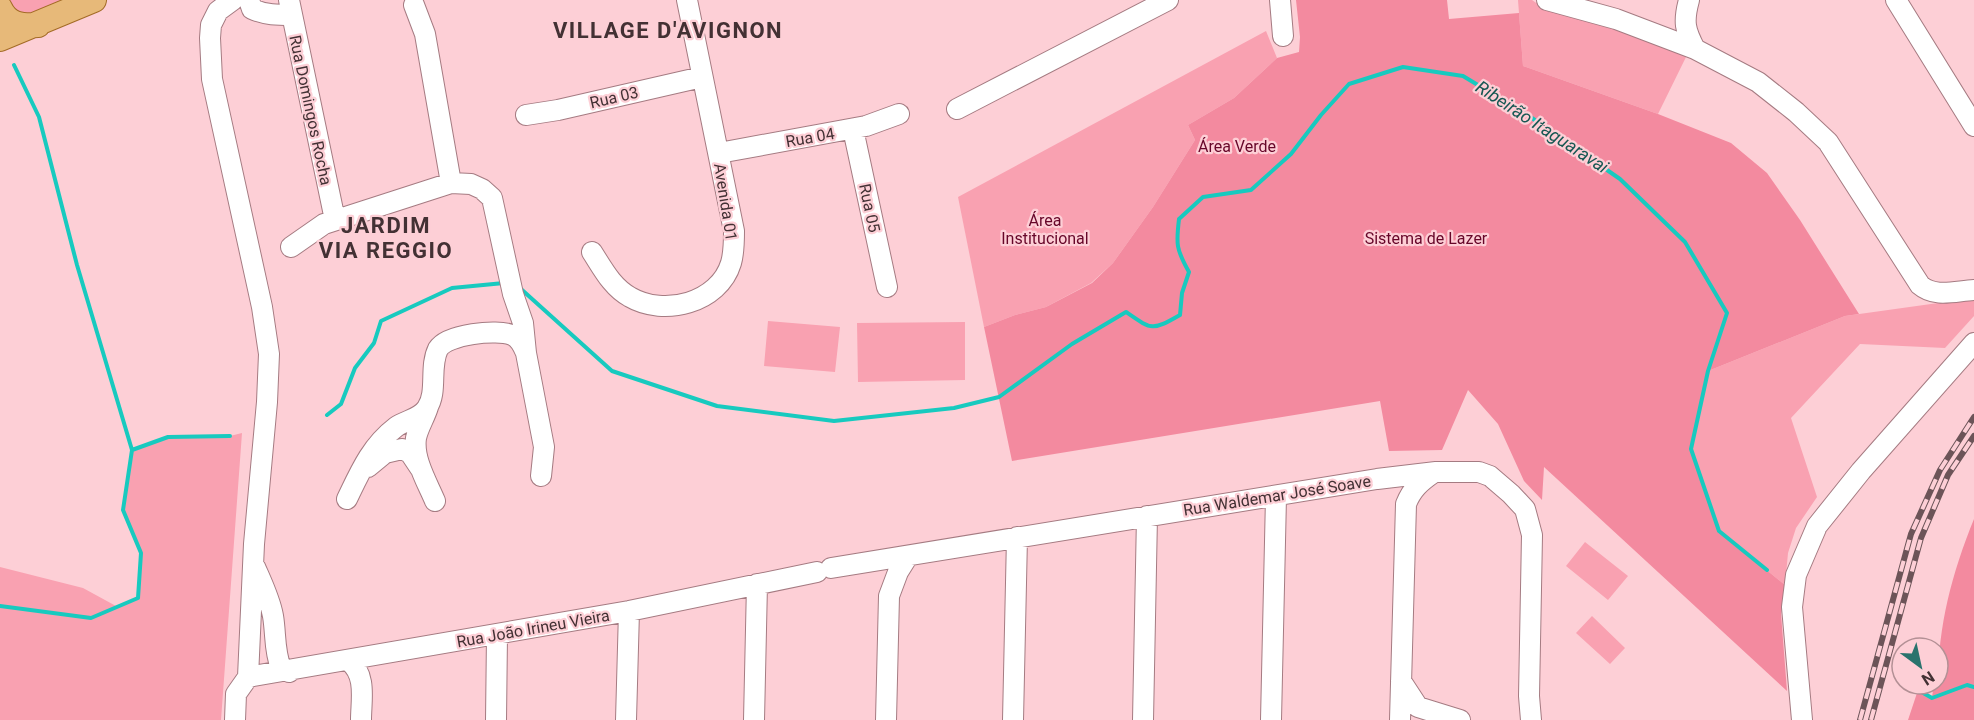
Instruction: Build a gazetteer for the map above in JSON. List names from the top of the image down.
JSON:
{
  "streets": {
    "street": [
      "Rua 03",
      "Rua Domingos Rocha",
      "Rua 04",
      "Avenida 01",
      "Rua 05",
      "Rua Waldemar José Soave",
      "Rua João Irineu Vieira"
    ]
  },
  "crossings": [
    ["Rua 03", "Avenida 01"],
    ["Rua 04", "Avenida 01"],
    ["Rua 04", "Rua 05"],
    ["Rua Waldemar José Soave", "Rua João Irineu Vieira"]
  ],
  "districts": ["VILLAGE D'AVIGNON", "JARDIM VIA REGGIO"],
  "water": ["Ribeirão Itaguaravai"],
  "parks": ["Área Verde", "Área Institucional", "Sistema de Lazer"],
  "north": "bottom right"
}
